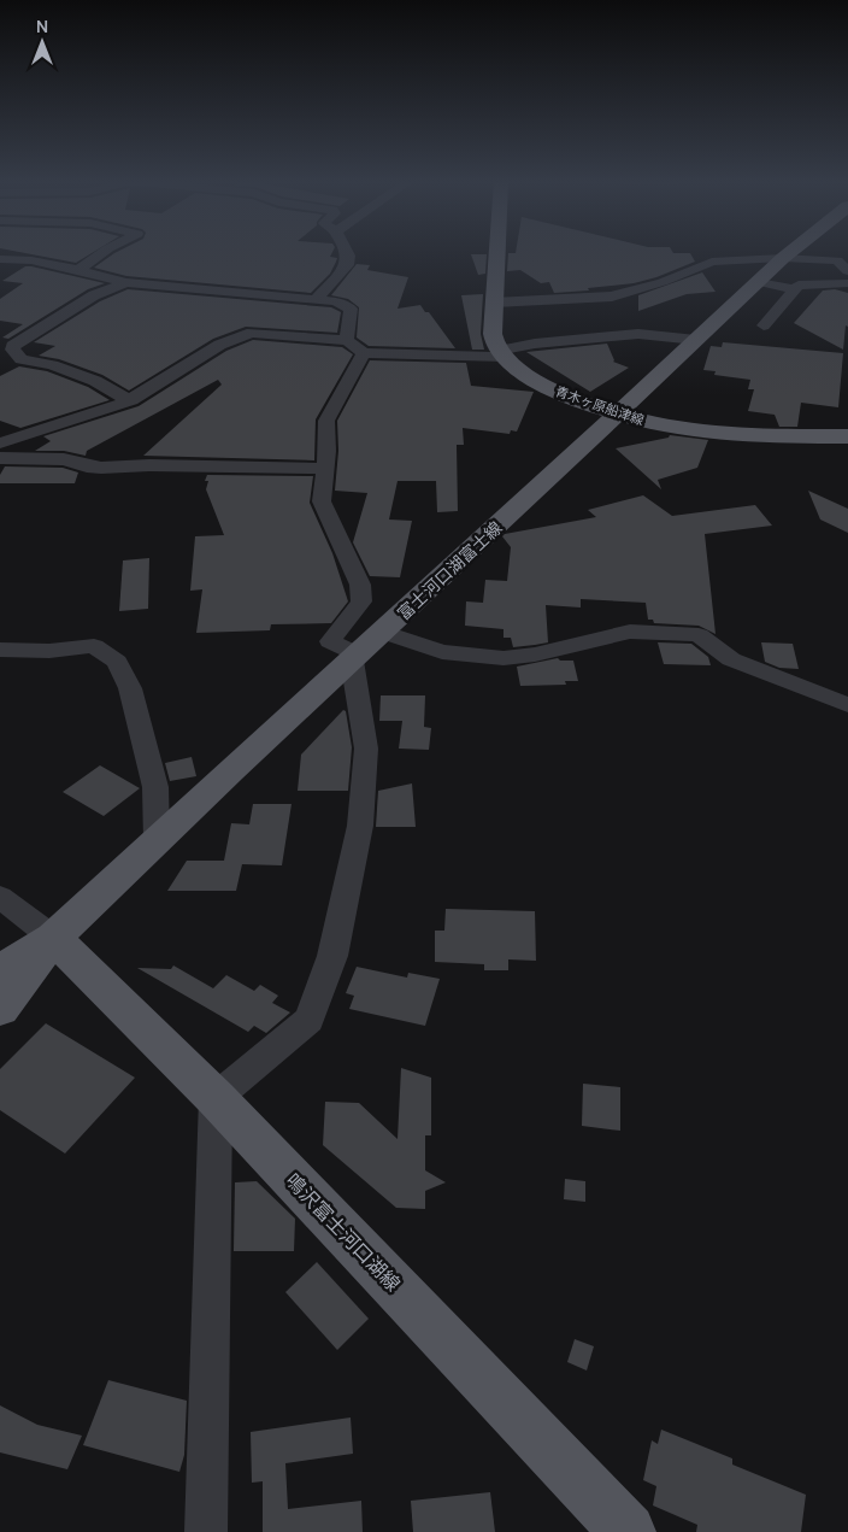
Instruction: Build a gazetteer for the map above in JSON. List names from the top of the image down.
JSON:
{
  "streets": {
    "main road": ["青木ヶ原船津線", "富士河口湖富士線", "鳴沢富士河口湖線"]
  },
  "crossings": [
    ["青木ヶ原船津線", "富士河口湖富士線"],
    ["富士河口湖富士線", "鳴沢富士河口湖線"]
  ],
  "north": "top"
}
